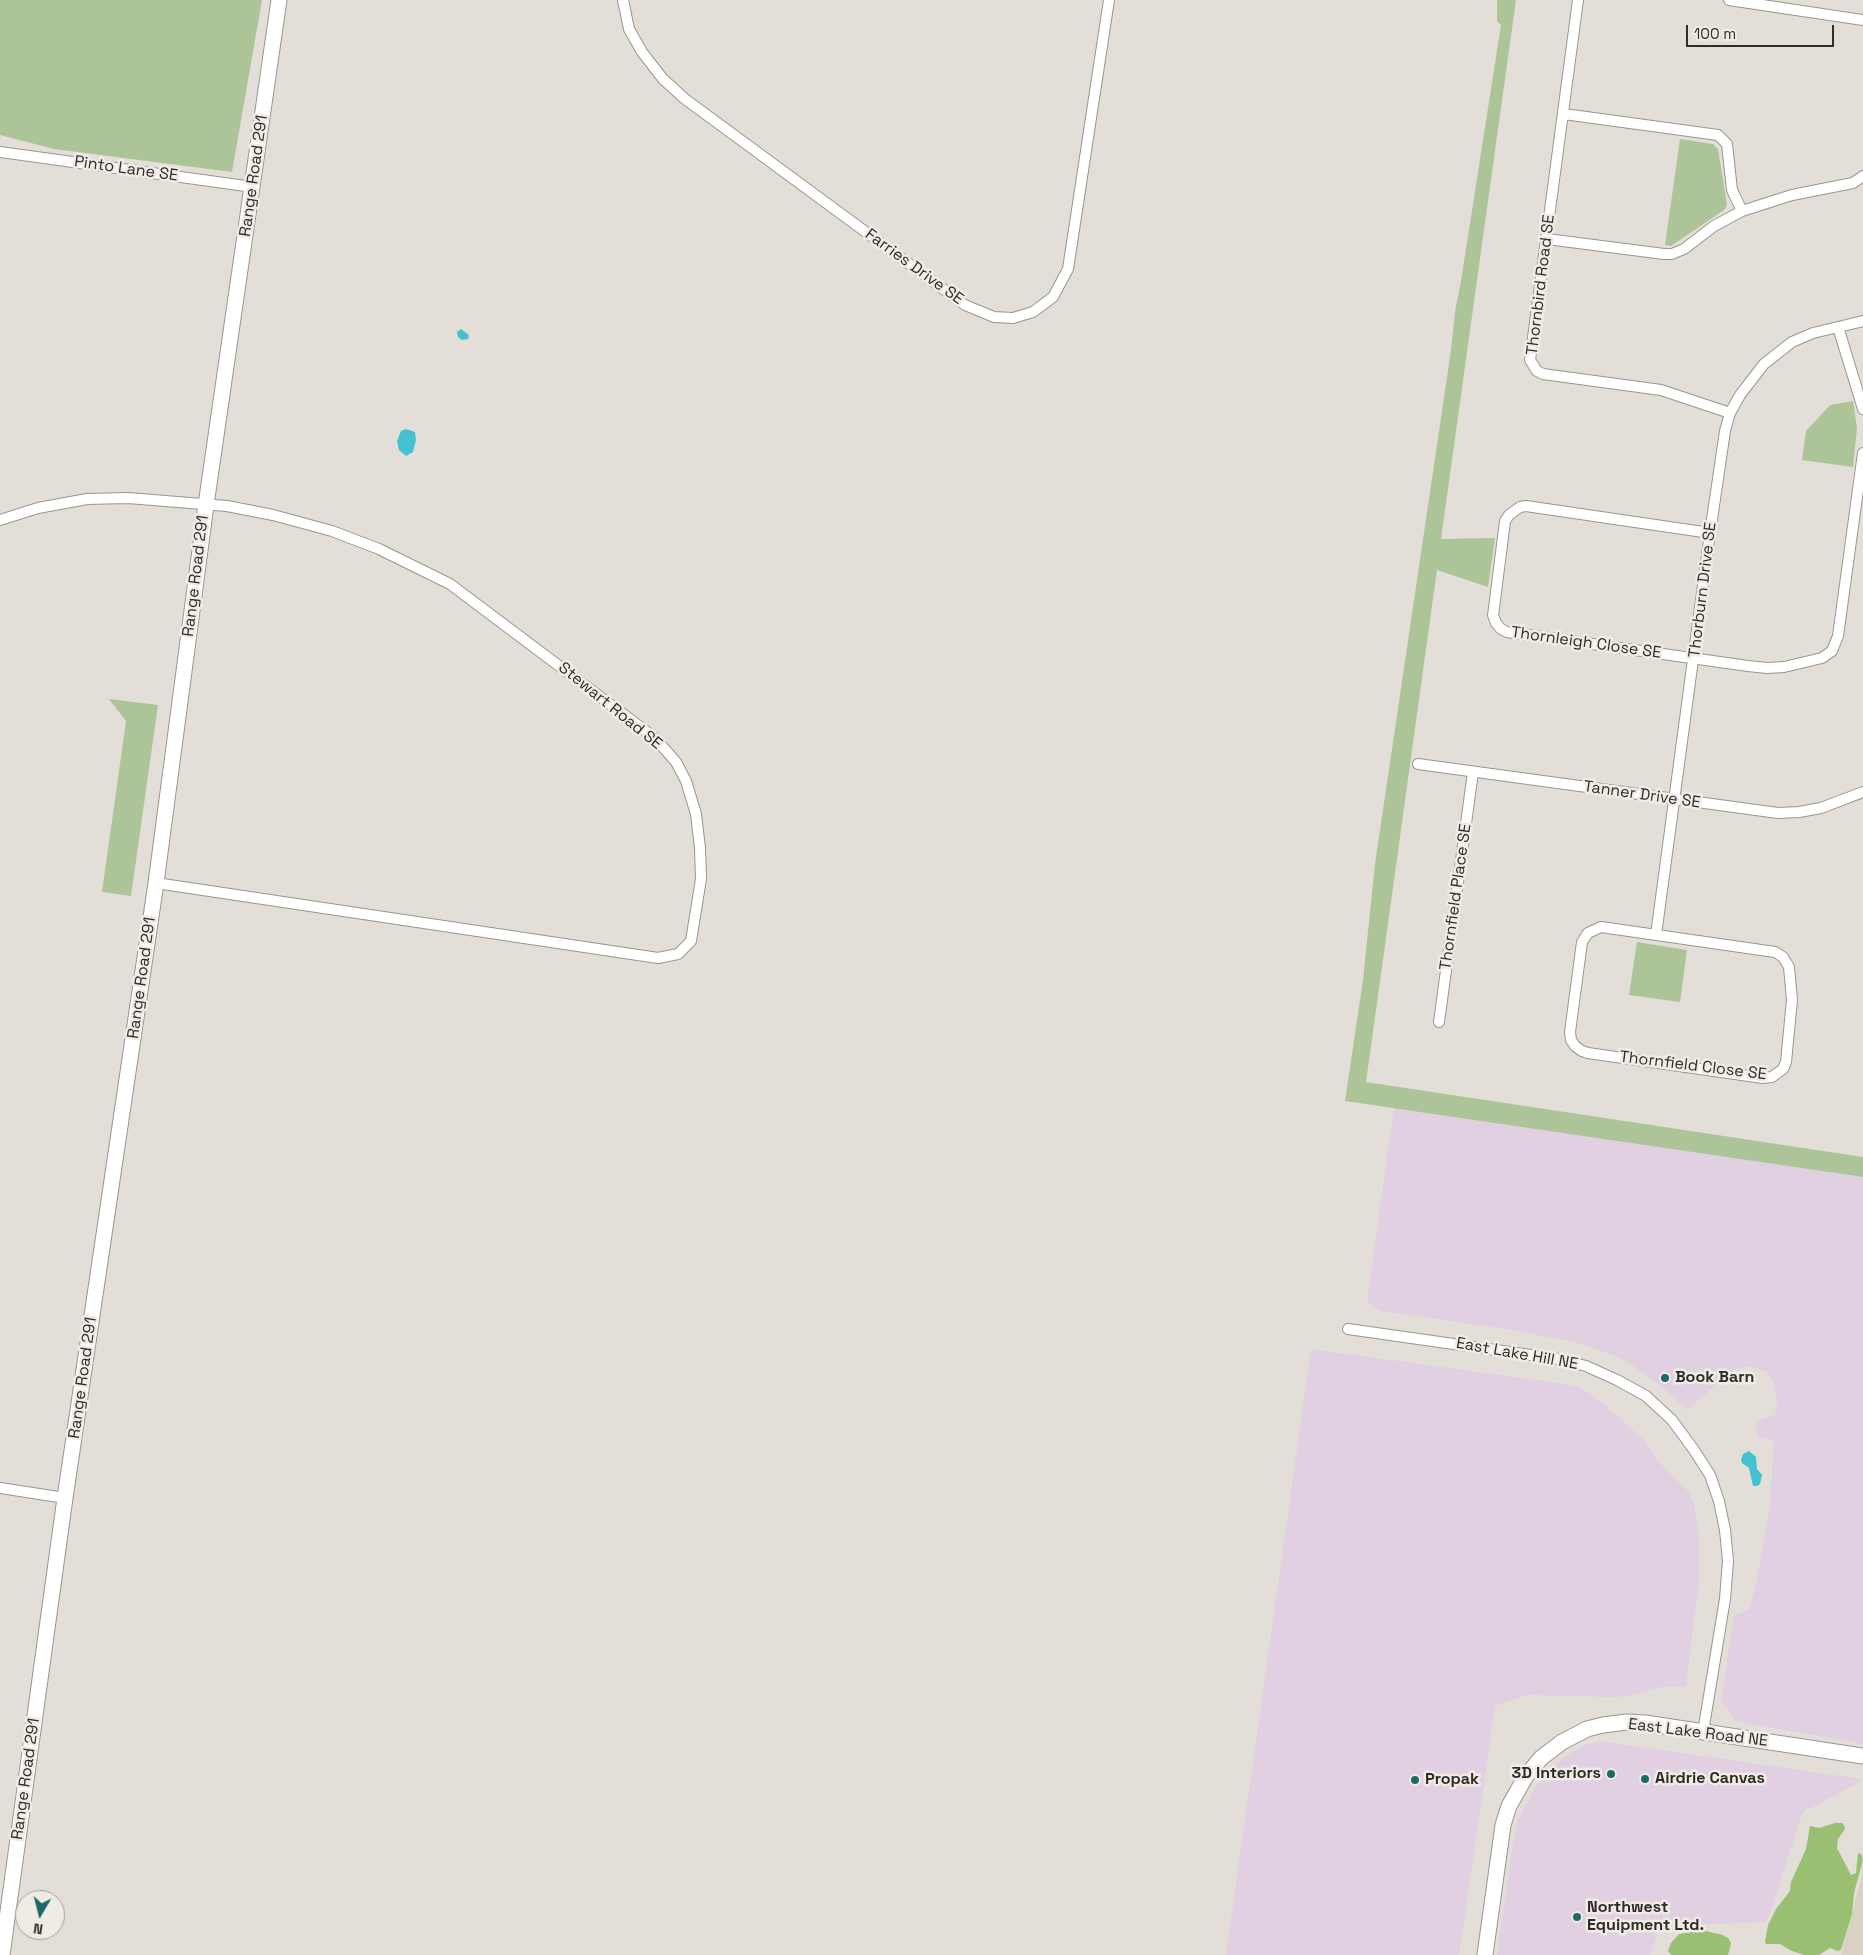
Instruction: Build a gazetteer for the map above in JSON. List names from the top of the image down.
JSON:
{
  "streets": {
    "street": [
      "Pinto Lane SE",
      "Range Road 291",
      "Farries Drive SE",
      "Thornbird Road SE",
      "Thorburn Drive SE",
      "Thornleigh Close SE",
      "Stewart Road SE",
      "Tanner Drive SE",
      "Thornfield Place SE",
      "Thornfield Close SE",
      "East Lake Hill NE",
      "East Lake Road NE"
    ]
  },
  "crossings": [
    ["Pinto Lane SE", "Range Road 291"],
    ["Range Road 291", "Stewart Road SE"],
    ["Thornbird Road SE", "Thorburn Drive SE"],
    ["Thorburn Drive SE", "Thornleigh Close SE"],
    ["Thorburn Drive SE", "Tanner Drive SE"],
    ["Thorburn Drive SE", "Thornfield Close SE"],
    ["Tanner Drive SE", "Thornfield Place SE"],
    ["East Lake Hill NE", "East Lake Road NE"]
  ],
  "places": [
    "Book Barn",
    "3D Interiors",
    "Airdrie Canvas",
    "Propak",
    "Northwest Equipment Ltd."
  ],
  "scale_bar": "100 m",
  "north": "bottom"
}
